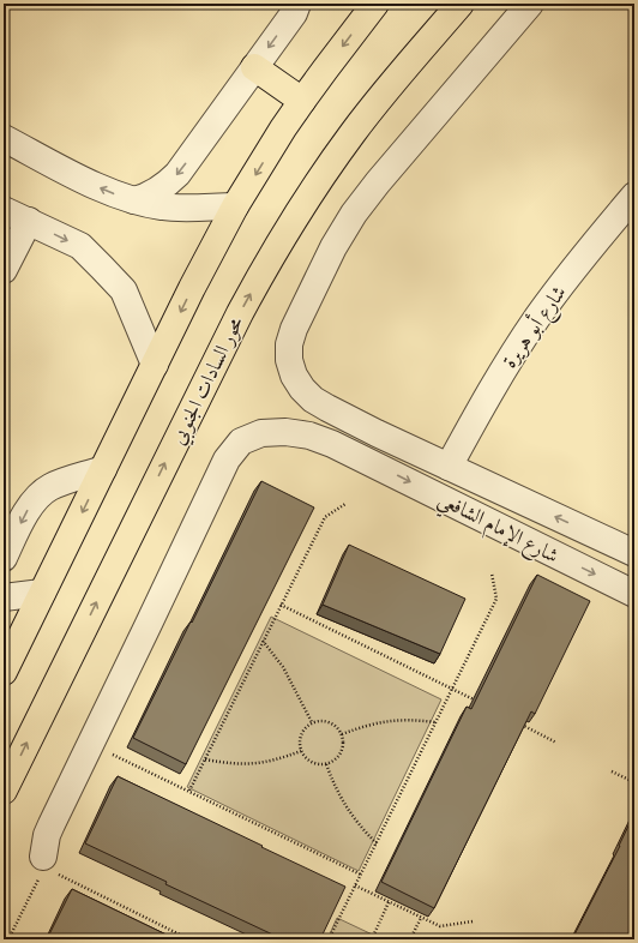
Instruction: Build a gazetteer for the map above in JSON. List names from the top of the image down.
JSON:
{
  "streets": {
    "main road": ["محور السادات الجنوبي"],
    "street": ["شارع أبو هريرة", "شارع الإمام الشافعي"]
  },
  "crossings": [
    ["شارع أبو هريرة", "شارع الإمام الشافعي"]
  ]
}
